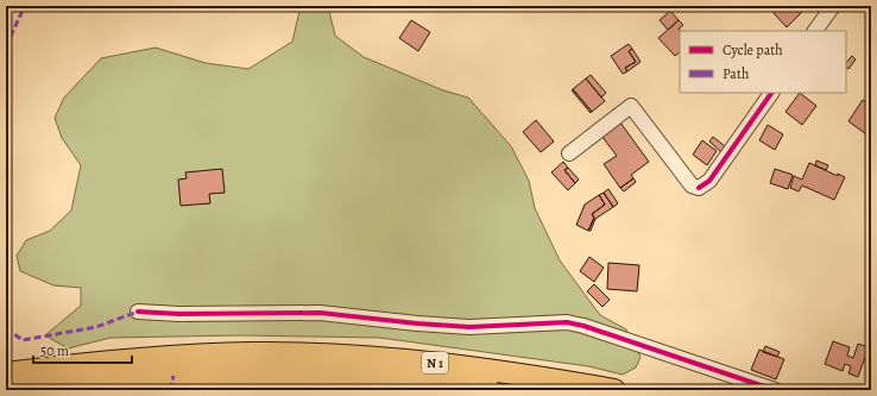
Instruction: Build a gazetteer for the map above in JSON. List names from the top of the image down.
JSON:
{
  "streets": {
    "highway": ["N 1"]
  },
  "legend": ["Cycle path", "Path"],
  "scale_bar": "50 m"
}
